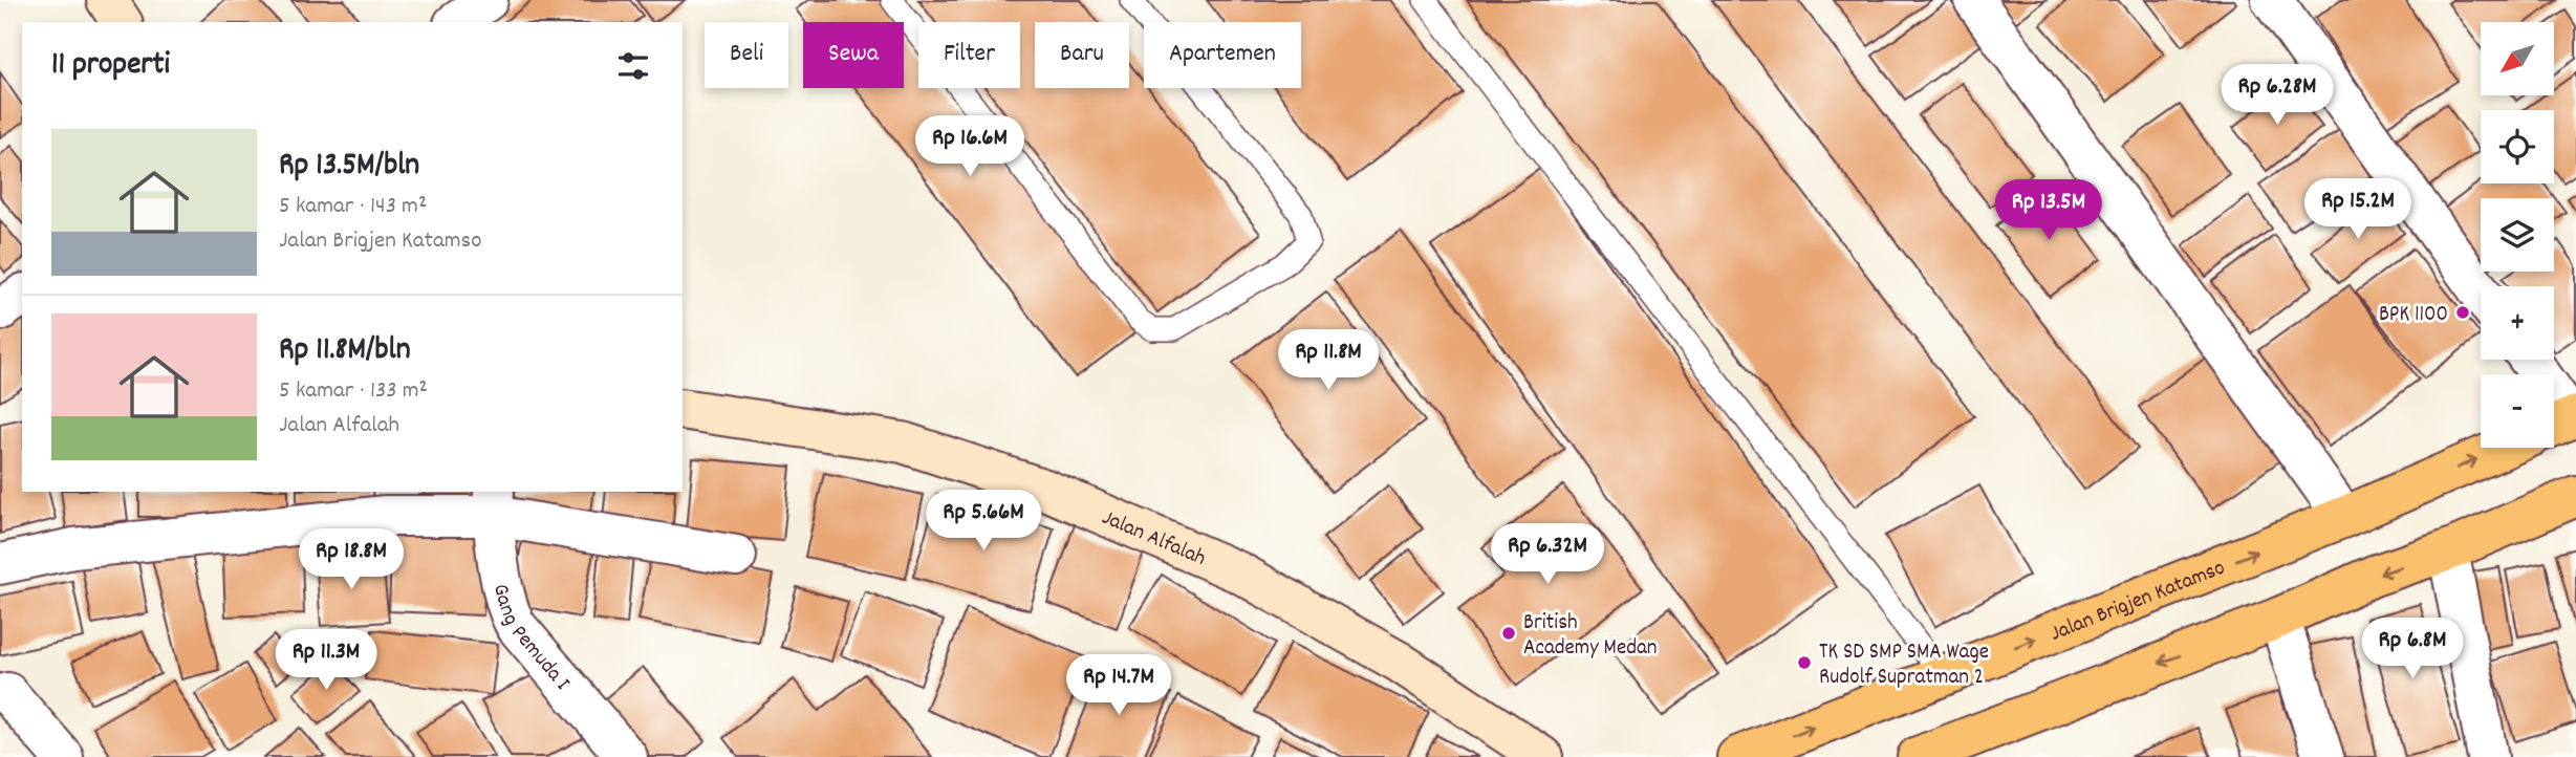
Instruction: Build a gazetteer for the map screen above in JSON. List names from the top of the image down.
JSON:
{
  "streets": {
    "main road": ["Jalan Brigjen Katamso"],
    "street": ["Jalan Alfalah", "Gang Pemuda I"]
  },
  "places": ["BPK 1100", "British Academy Medan", "TK SD SMP SMA Wage Rudolf Supratman 2"],
  "north": "bottom left",
  "page": {
    "map_buttons": ["+", "−"],
    "chip": [
      "Beli",
      "Sewa",
      "Filter",
      "Baru",
      "Apartemen"
    ],
    "heading": "11 properti",
    "price": [
      "Rp 6.28M",
      "Rp 16.6M",
      "Rp 15.2M",
      "Rp 13.5M",
      "Rp 11.8M",
      "Rp 5.66M",
      "Rp 6.32M",
      "Rp 18.8M",
      "Rp 6.8M",
      "Rp 11.3M",
      "Rp 14.7M"
    ],
    "list": [
      {
        "name": "Rp 13.5M/bln",
        "note": "5 kamar · 143 m² · Jalan Brigjen Katamso"
      },
      {
        "name": "Rp 11.8M/bln",
        "note": "5 kamar · 133 m² · Jalan Alfalah"
      }
    ]
  }
}
